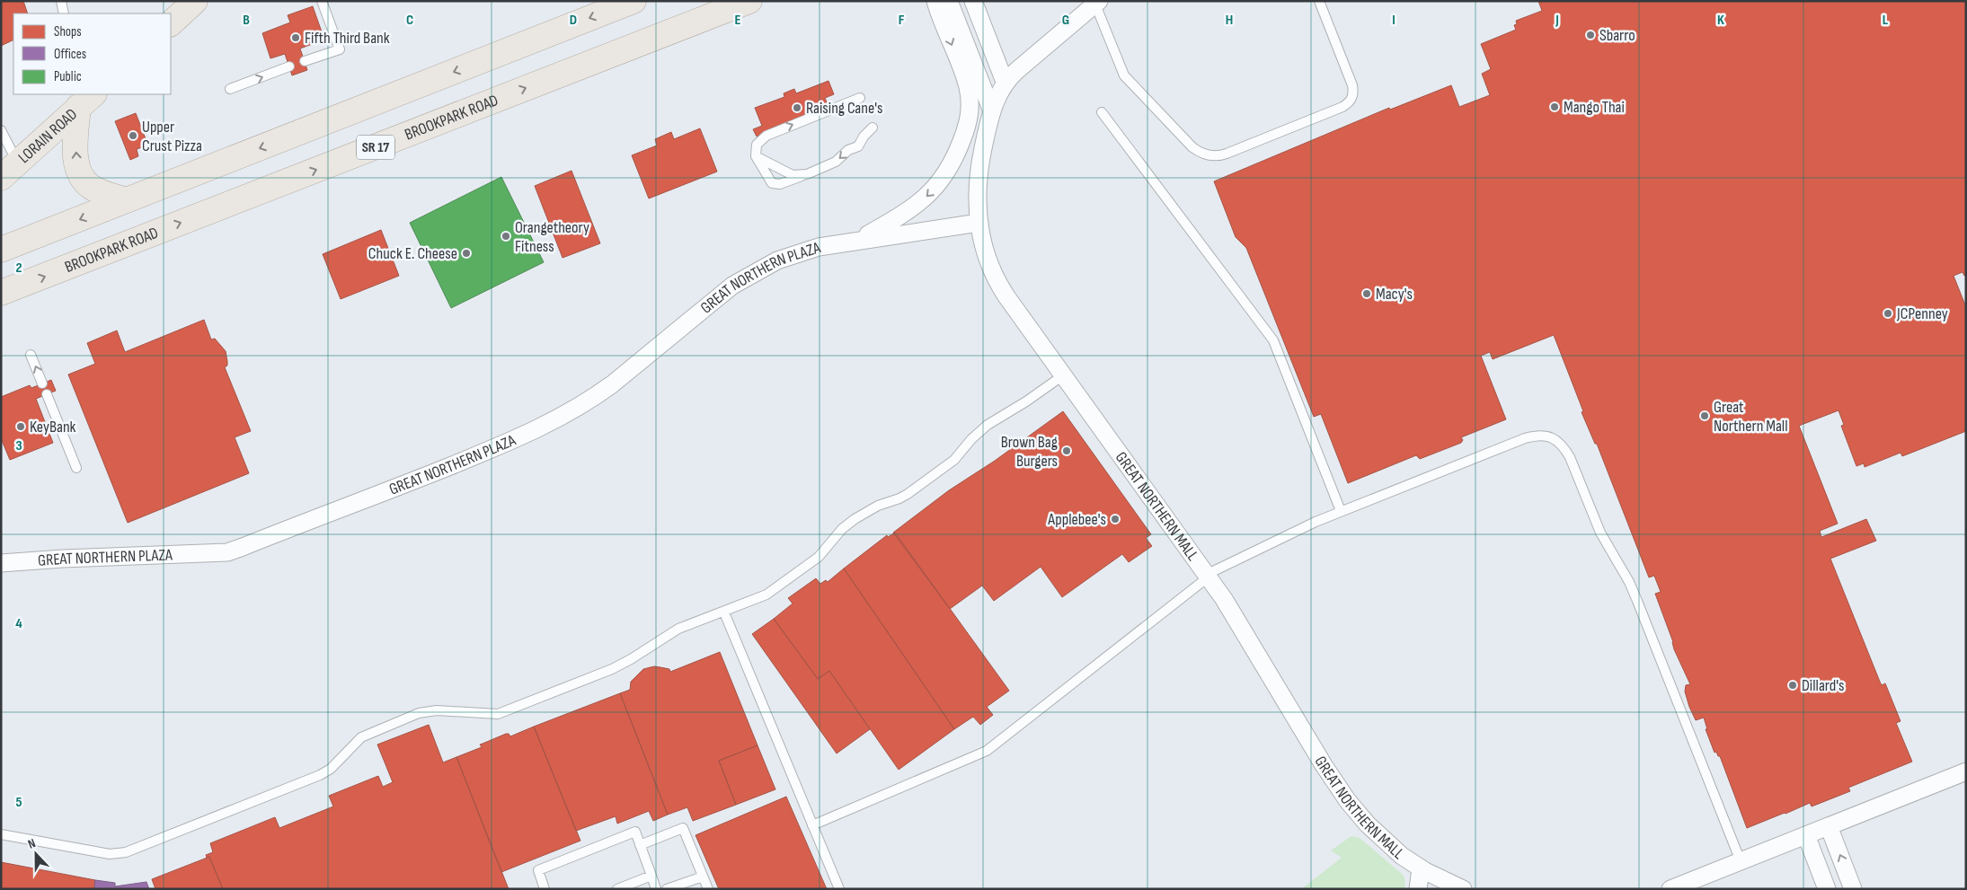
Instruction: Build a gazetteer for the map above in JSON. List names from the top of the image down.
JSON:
{
  "streets": {
    "main road": ["BROOKPARK ROAD", "LORAIN ROAD", "SR 17"],
    "street": ["GREAT NORTHERN PLAZA", "GREAT NORTHERN MALL"]
  },
  "crossings": [
    ["GREAT NORTHERN PLAZA", "GREAT NORTHERN MALL"]
  ],
  "places": [
    "Sbarro",
    "Fifth Third Bank",
    "Mango Thai",
    "Raising Cane's",
    "Upper Crust Pizza",
    "Orangetheory Fitness",
    "Chuck E. Cheese",
    "Macy's",
    "JCPenney",
    "Great Northern Mall",
    "KeyBank",
    "Brown Bag Burgers",
    "Applebee's",
    "Dillard's"
  ],
  "legend": ["Shops", "Offices", "Public"],
  "north": "top",
  "grid": {
    "columns": [
      "B",
      "C",
      "D",
      "E",
      "F",
      "G",
      "H",
      "I",
      "J",
      "K",
      "L"
    ],
    "rows": [
      "2",
      "3",
      "4",
      "5"
    ]
  }
}
